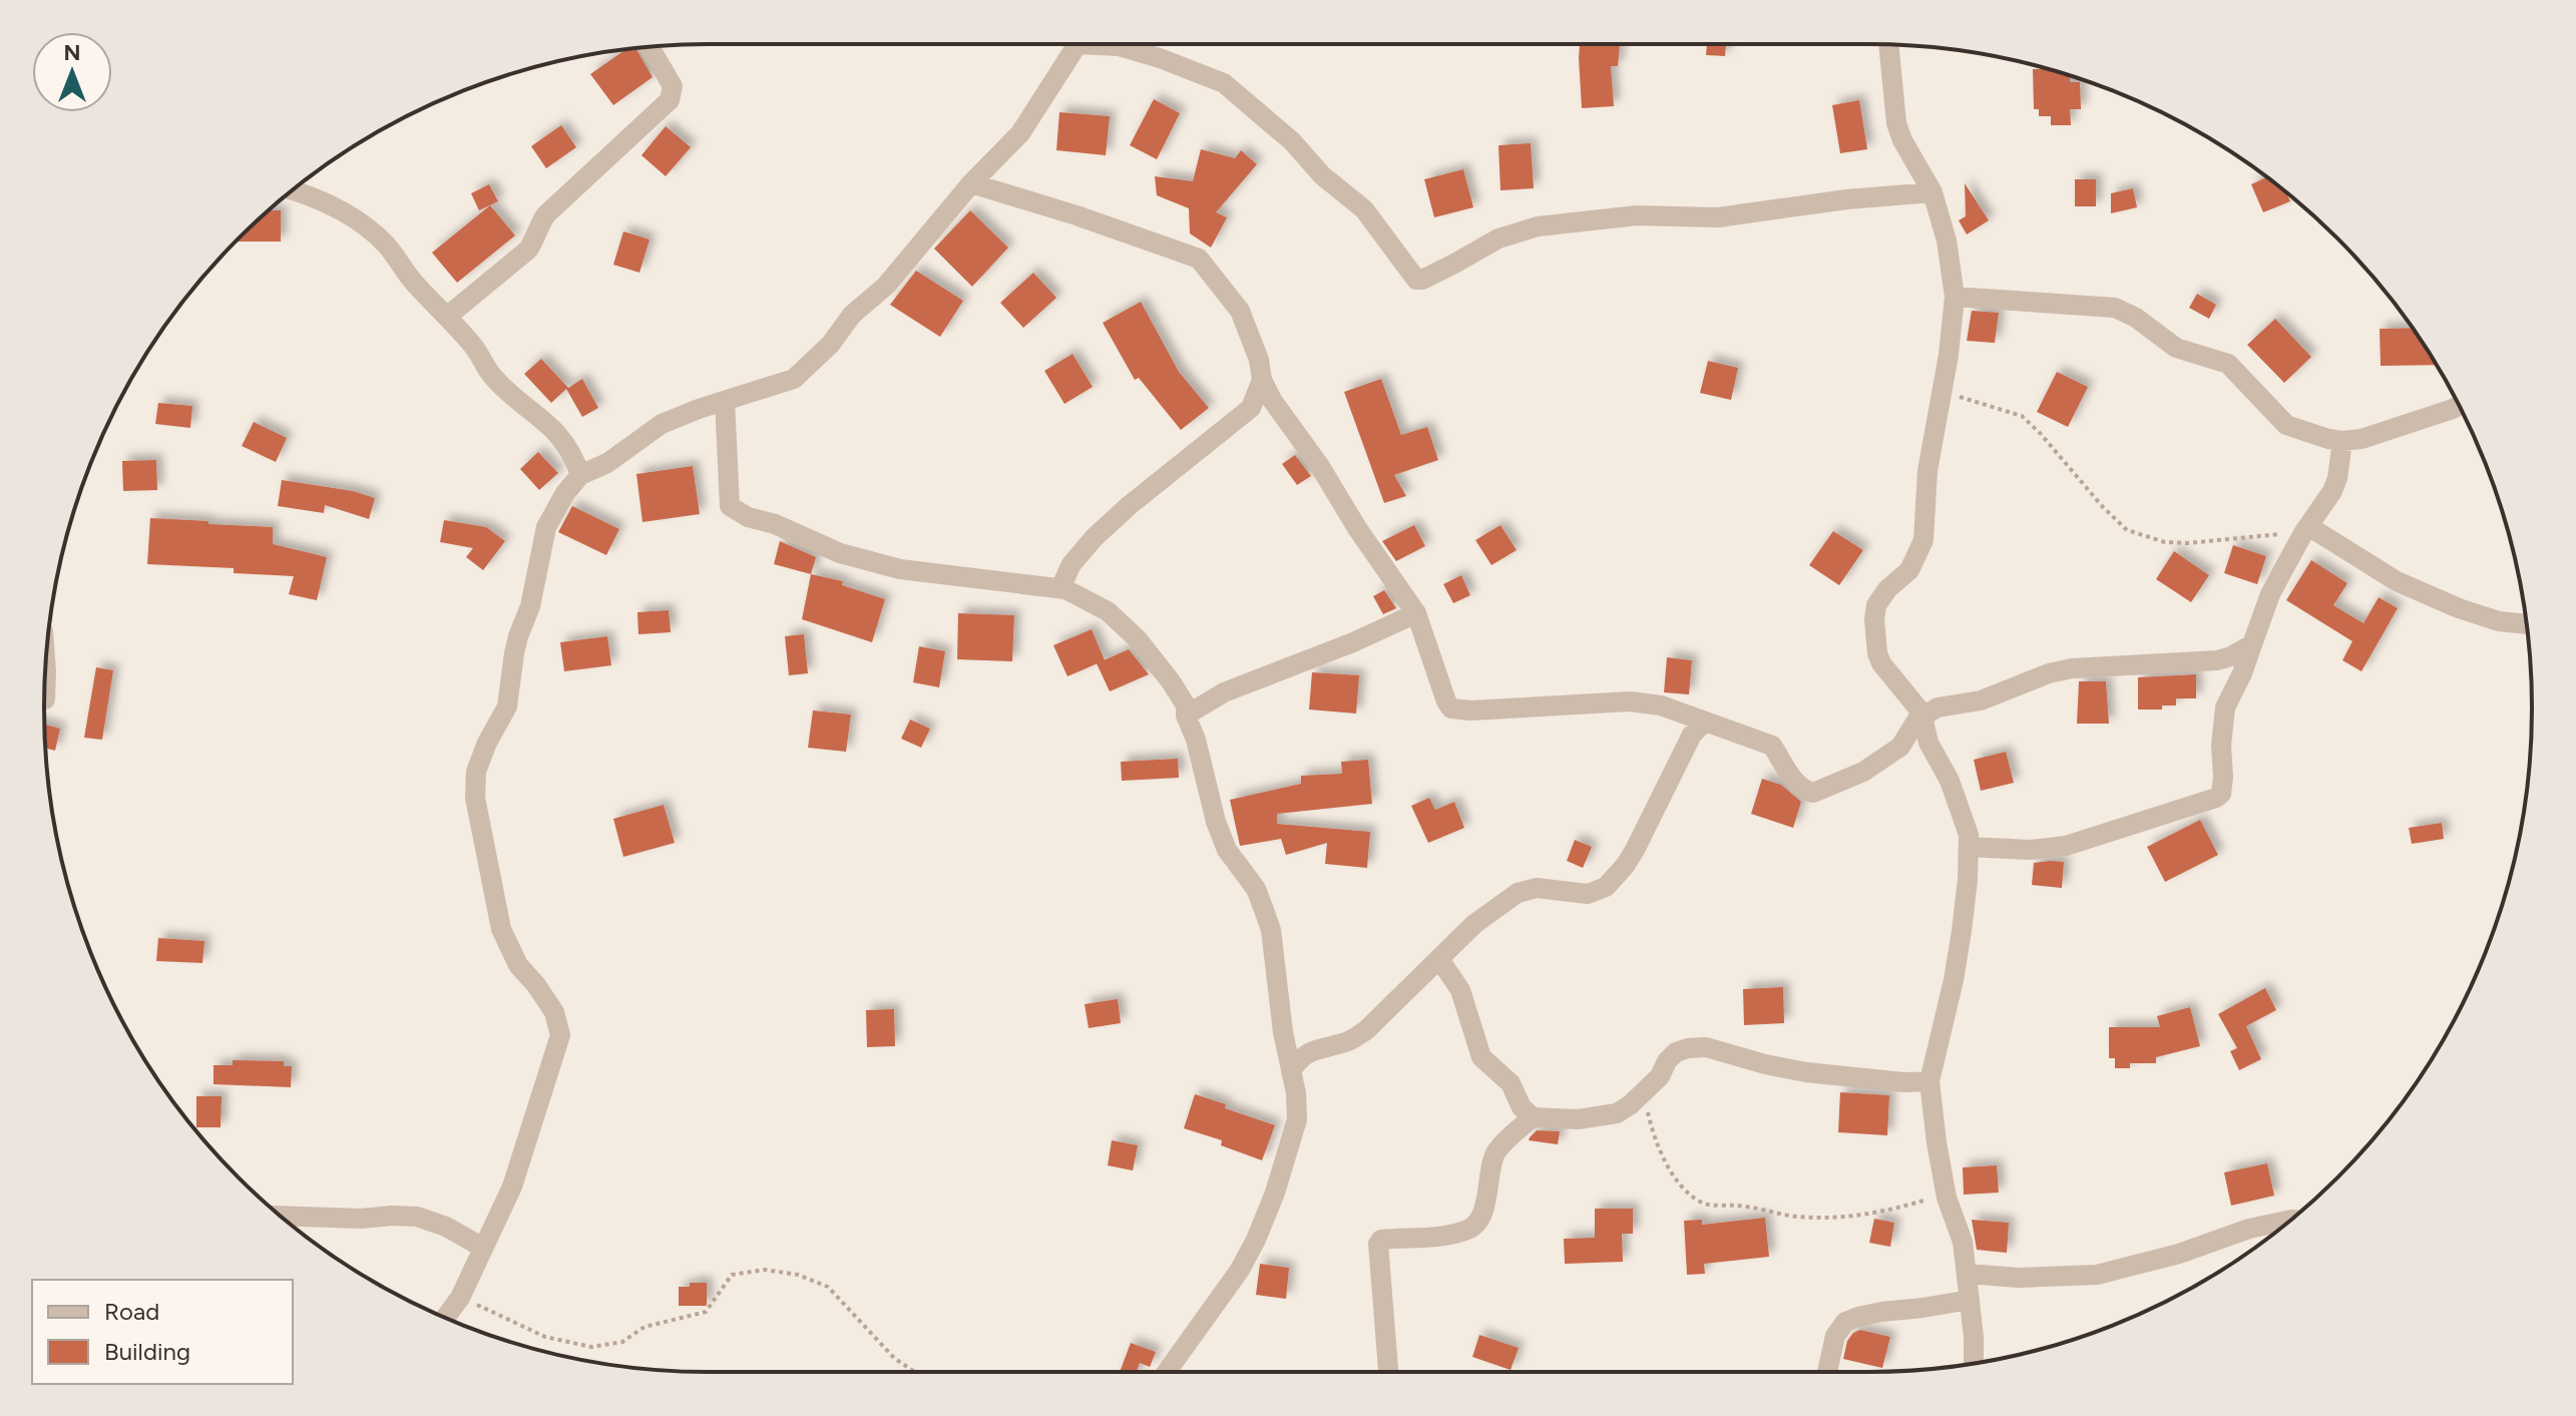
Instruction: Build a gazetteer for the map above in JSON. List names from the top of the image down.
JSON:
{
  "legend": ["Road", "Building"],
  "north": "top"
}
